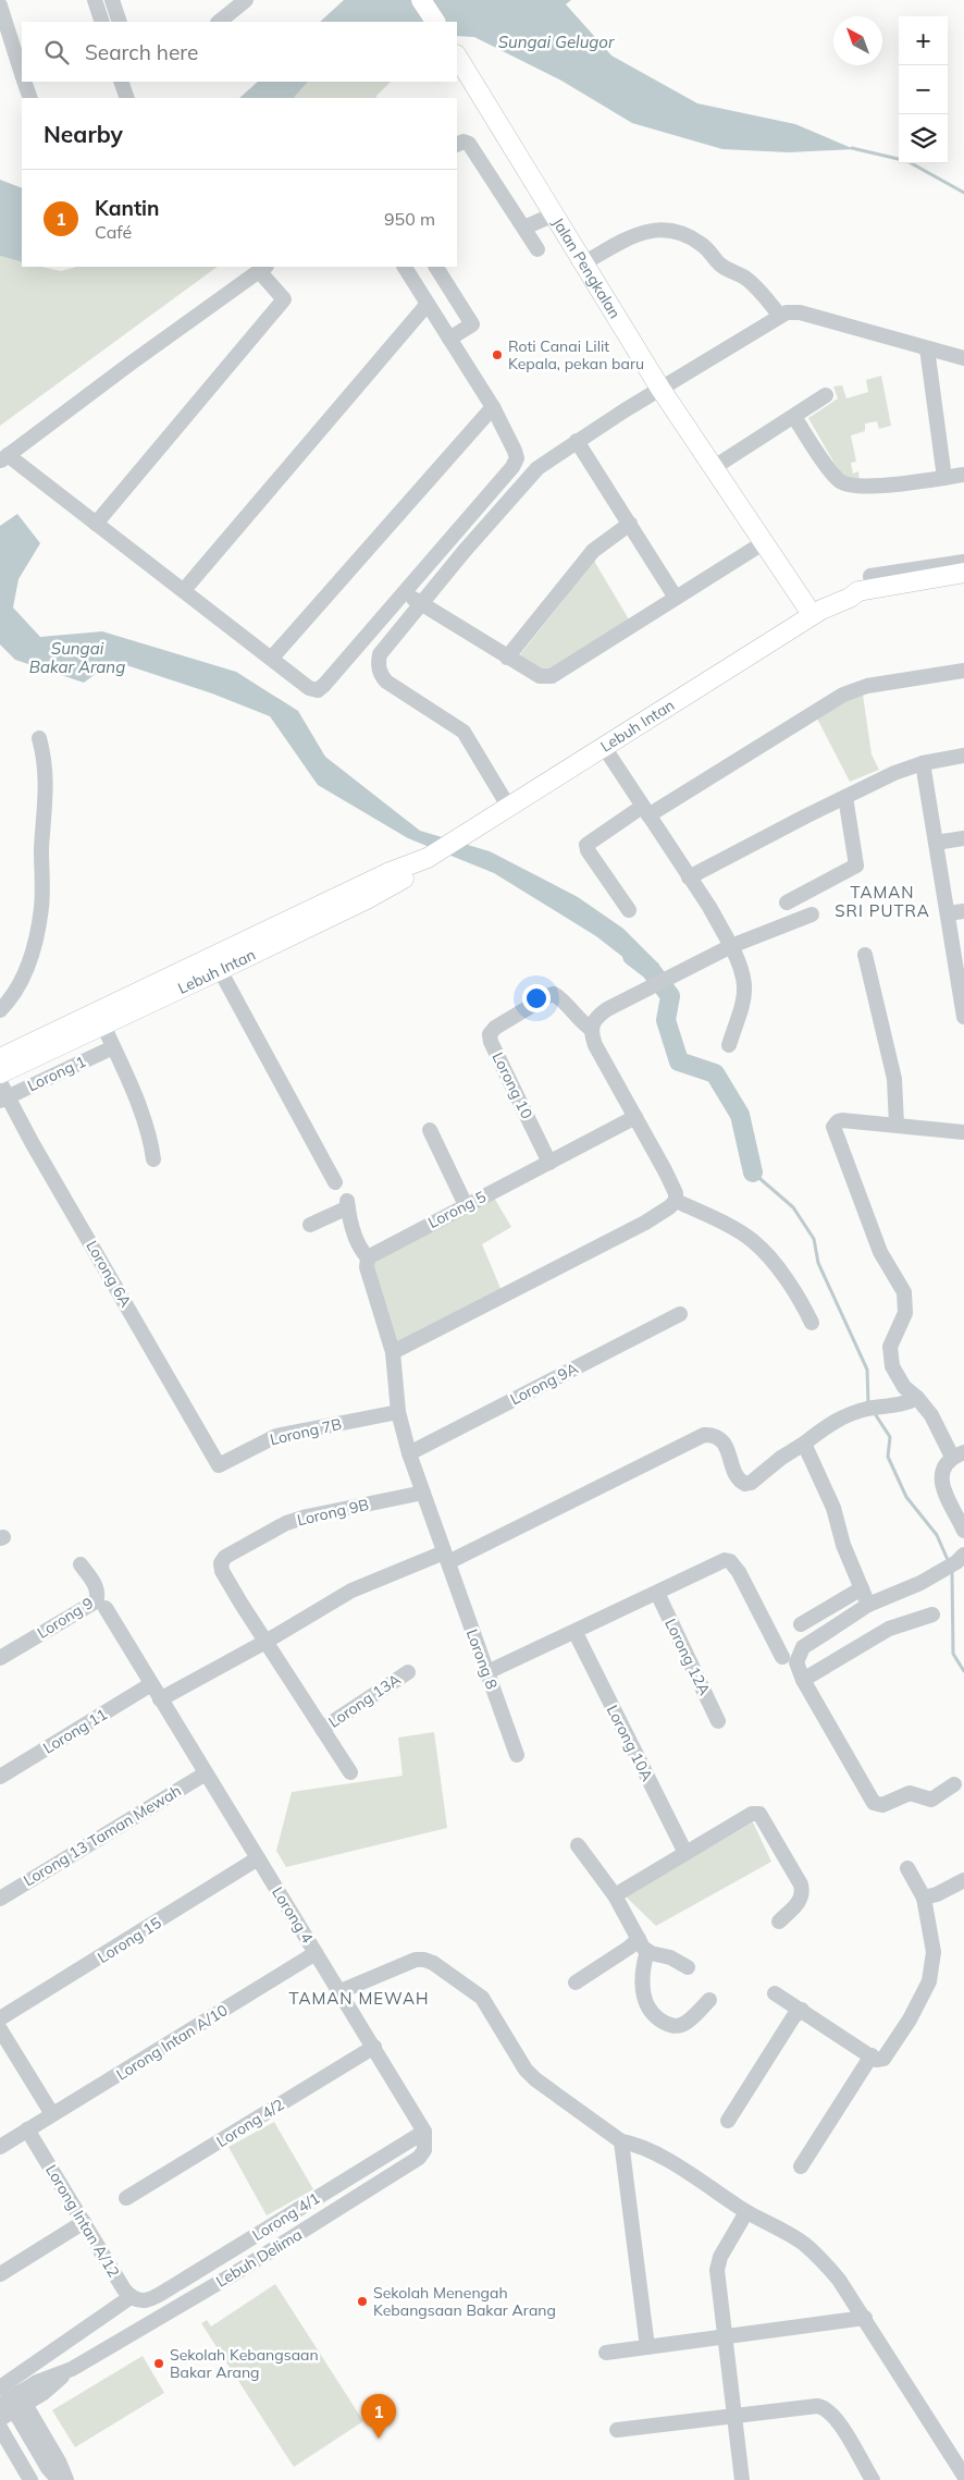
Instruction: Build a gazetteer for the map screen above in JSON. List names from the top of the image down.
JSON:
{
  "streets": {
    "main road": ["Jalan Pengkalan", "Lebuh Intan"],
    "street": [
      "Lorong 1",
      "Lorong 10",
      "Lorong 5",
      "Lorong 6A",
      "Lorong 9A",
      "Lorong 7B",
      "Lorong 9B",
      "Lorong 9",
      "Lorong 12A",
      "Lorong 8",
      "Lorong 13A",
      "Lorong 11",
      "Lorong 10A",
      "Lorong 13 Taman Mewah",
      "Lorong 4",
      "Lorong 15",
      "Lorong Intan A/10",
      "Lorong 4/2",
      "Lorong 4/1",
      "Lorong Intan A/12",
      "Lebuh Delima"
    ]
  },
  "crossings": [
    ["Jalan Pengkalan", "Lebuh Intan"],
    ["Lorong 1", "Lorong 6A"],
    ["Lorong 10", "Lorong 5"],
    ["Lorong 6A", "Lorong 7B"],
    ["Lorong 9A", "Lorong 8"],
    ["Lorong 7B", "Lorong 8"],
    ["Lorong 9B", "Lorong 8"],
    ["Lorong 11", "Lorong 4"],
    ["Lorong 13 Taman Mewah", "Lorong 4"],
    ["Lorong 4", "Lorong 15"],
    ["Lorong 4", "Lorong Intan A/10"],
    ["Lorong 4", "Lorong 4/2"],
    ["Lorong 4", "Lorong 4/1"],
    ["Lorong 4", "Lebuh Delima"],
    ["Lorong Intan A/10", "Lorong Intan A/12"],
    ["Lorong 4/1", "Lorong Intan A/12"],
    ["Lorong 4/1", "Lebuh Delima"]
  ],
  "districts": ["TAMAN SRI PUTRA", "TAMAN MEWAH"],
  "water": ["Sungai Gelugor", "Sungai Bakar Arang"],
  "places": ["Roti Canai Lilit Kepala, pekan baru", "Sekolah Menengah Kebangsaan Bakar Arang", "Sekolah Kebangsaan Bakar Arang"],
  "north": "top left",
  "page": {
    "map_buttons": ["+", "−"],
    "search": "Search here",
    "heading": "Nearby",
    "list": [
      {
        "mark": "1",
        "name": "Kantin",
        "note": "Café",
        "value": "950 m"
      }
    ],
    "pins": "1"
  }
}
